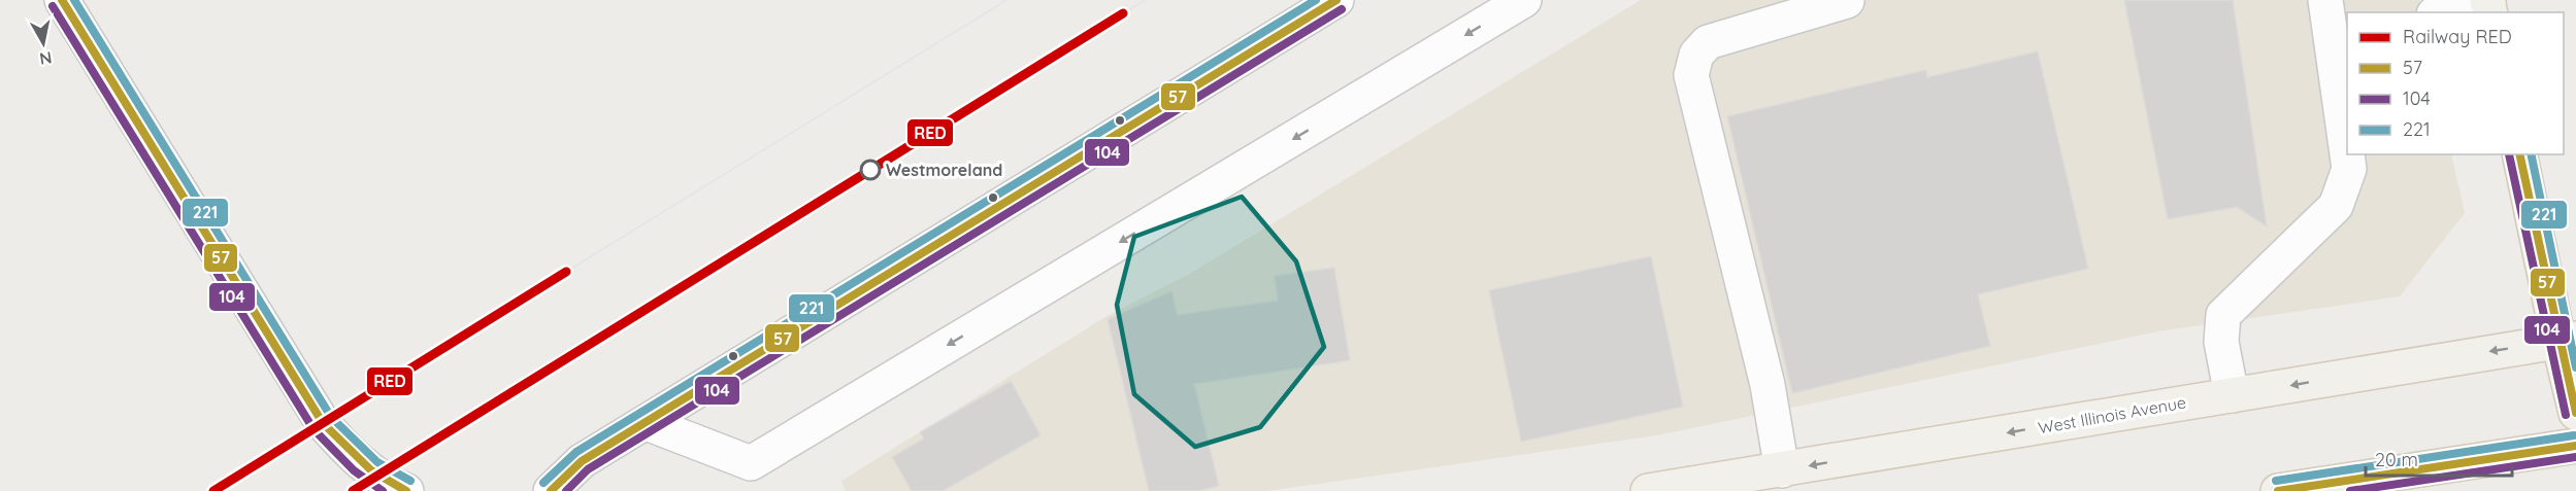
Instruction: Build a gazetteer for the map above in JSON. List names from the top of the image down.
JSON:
{
  "streets": {
    "main road": ["West Illinois Avenue"]
  },
  "places": ["Westmoreland"],
  "lines": [
    "transit line 57",
    "transit line 221",
    "transit line 104",
    "rail line RED"
  ],
  "legend": [
    "Railway RED",
    "57",
    "104",
    "221"
  ],
  "scale_bar": "20 m",
  "north": "bottom"
}
